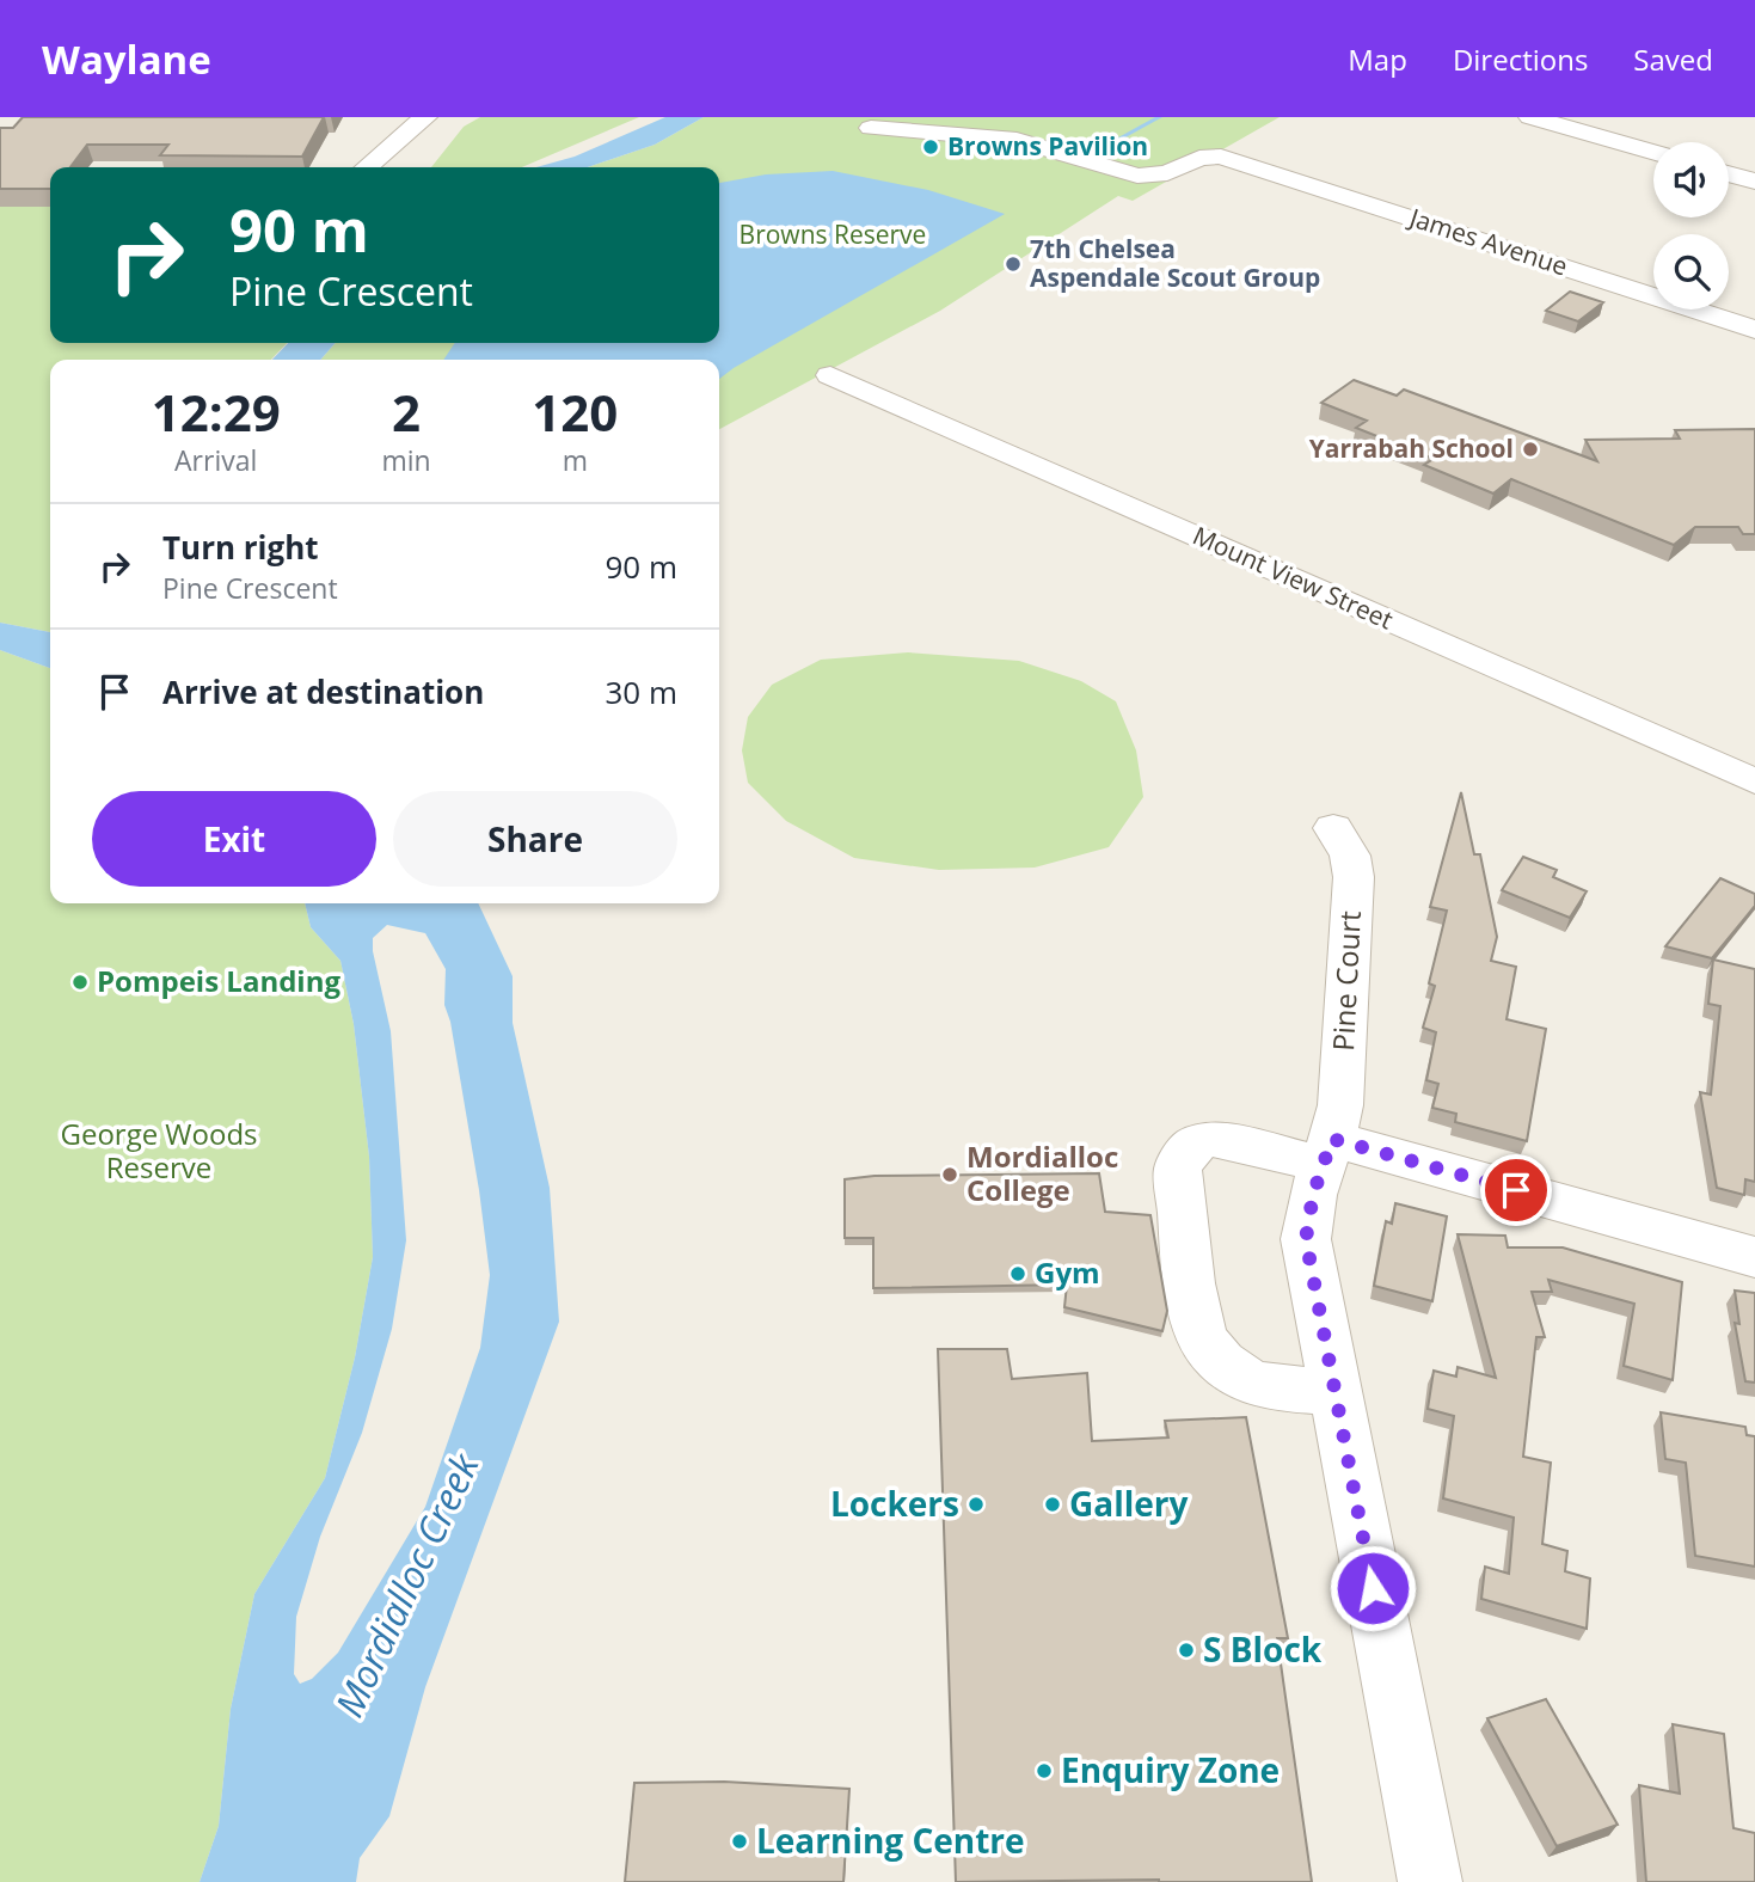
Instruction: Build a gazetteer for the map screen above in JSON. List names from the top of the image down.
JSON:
{
  "streets": {
    "street": ["James Avenue", "Mount View Street", "Pine Court"]
  },
  "water": ["Mordialloc Creek"],
  "parks": ["Browns Reserve", "George Woods Reserve"],
  "places": [
    "Browns Pavilion",
    "7th Chelsea Aspendale Scout Group",
    "Yarrabah School",
    "Pompeis Landing",
    "Mordialloc College",
    "Gym",
    "Lockers",
    "Gallery",
    "S Block",
    "Enquiry Zone",
    "Learning Centre"
  ],
  "page": {
    "header": "Waylane",
    "nav": ["Map", "Directions", "Saved"],
    "turn": ["90 m", "Pine Crescent"],
    "eta": [
      "12:29",
      "Arrival",
      "2",
      "min",
      "120",
      "m"
    ],
    "list": [
      {
        "name": "Turn right",
        "note": "Pine Crescent",
        "value": "90 m"
      },
      {
        "name": "Arrive at destination",
        "value": "30 m"
      }
    ],
    "buttons": ["Exit", "Share"]
  }
}
